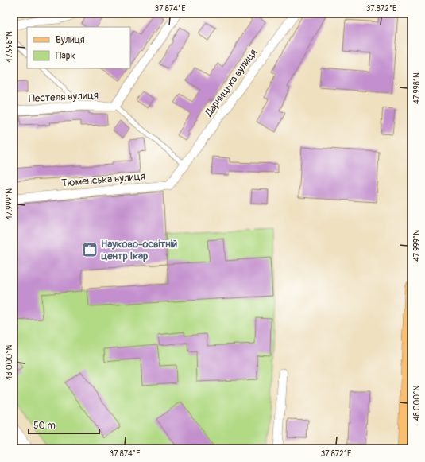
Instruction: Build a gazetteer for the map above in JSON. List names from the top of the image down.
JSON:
{
  "streets": {
    "street": ["Дарницька вулиця", "Пестеля вулиця", "Тюменська вулиця"]
  },
  "crossings": [
    ["Дарницька вулиця", "Тюменська вулиця"]
  ],
  "places": {
    "office": ["Науково-освітній центр Ікар"]
  },
  "legend": ["Вулиця", "Парк"],
  "scale_bar": "50 m",
  "coordinates": [
    "37.874°E",
    "37.872°E",
    "47.998°N",
    "47.999°N",
    "48.000°N"
  ]
}
